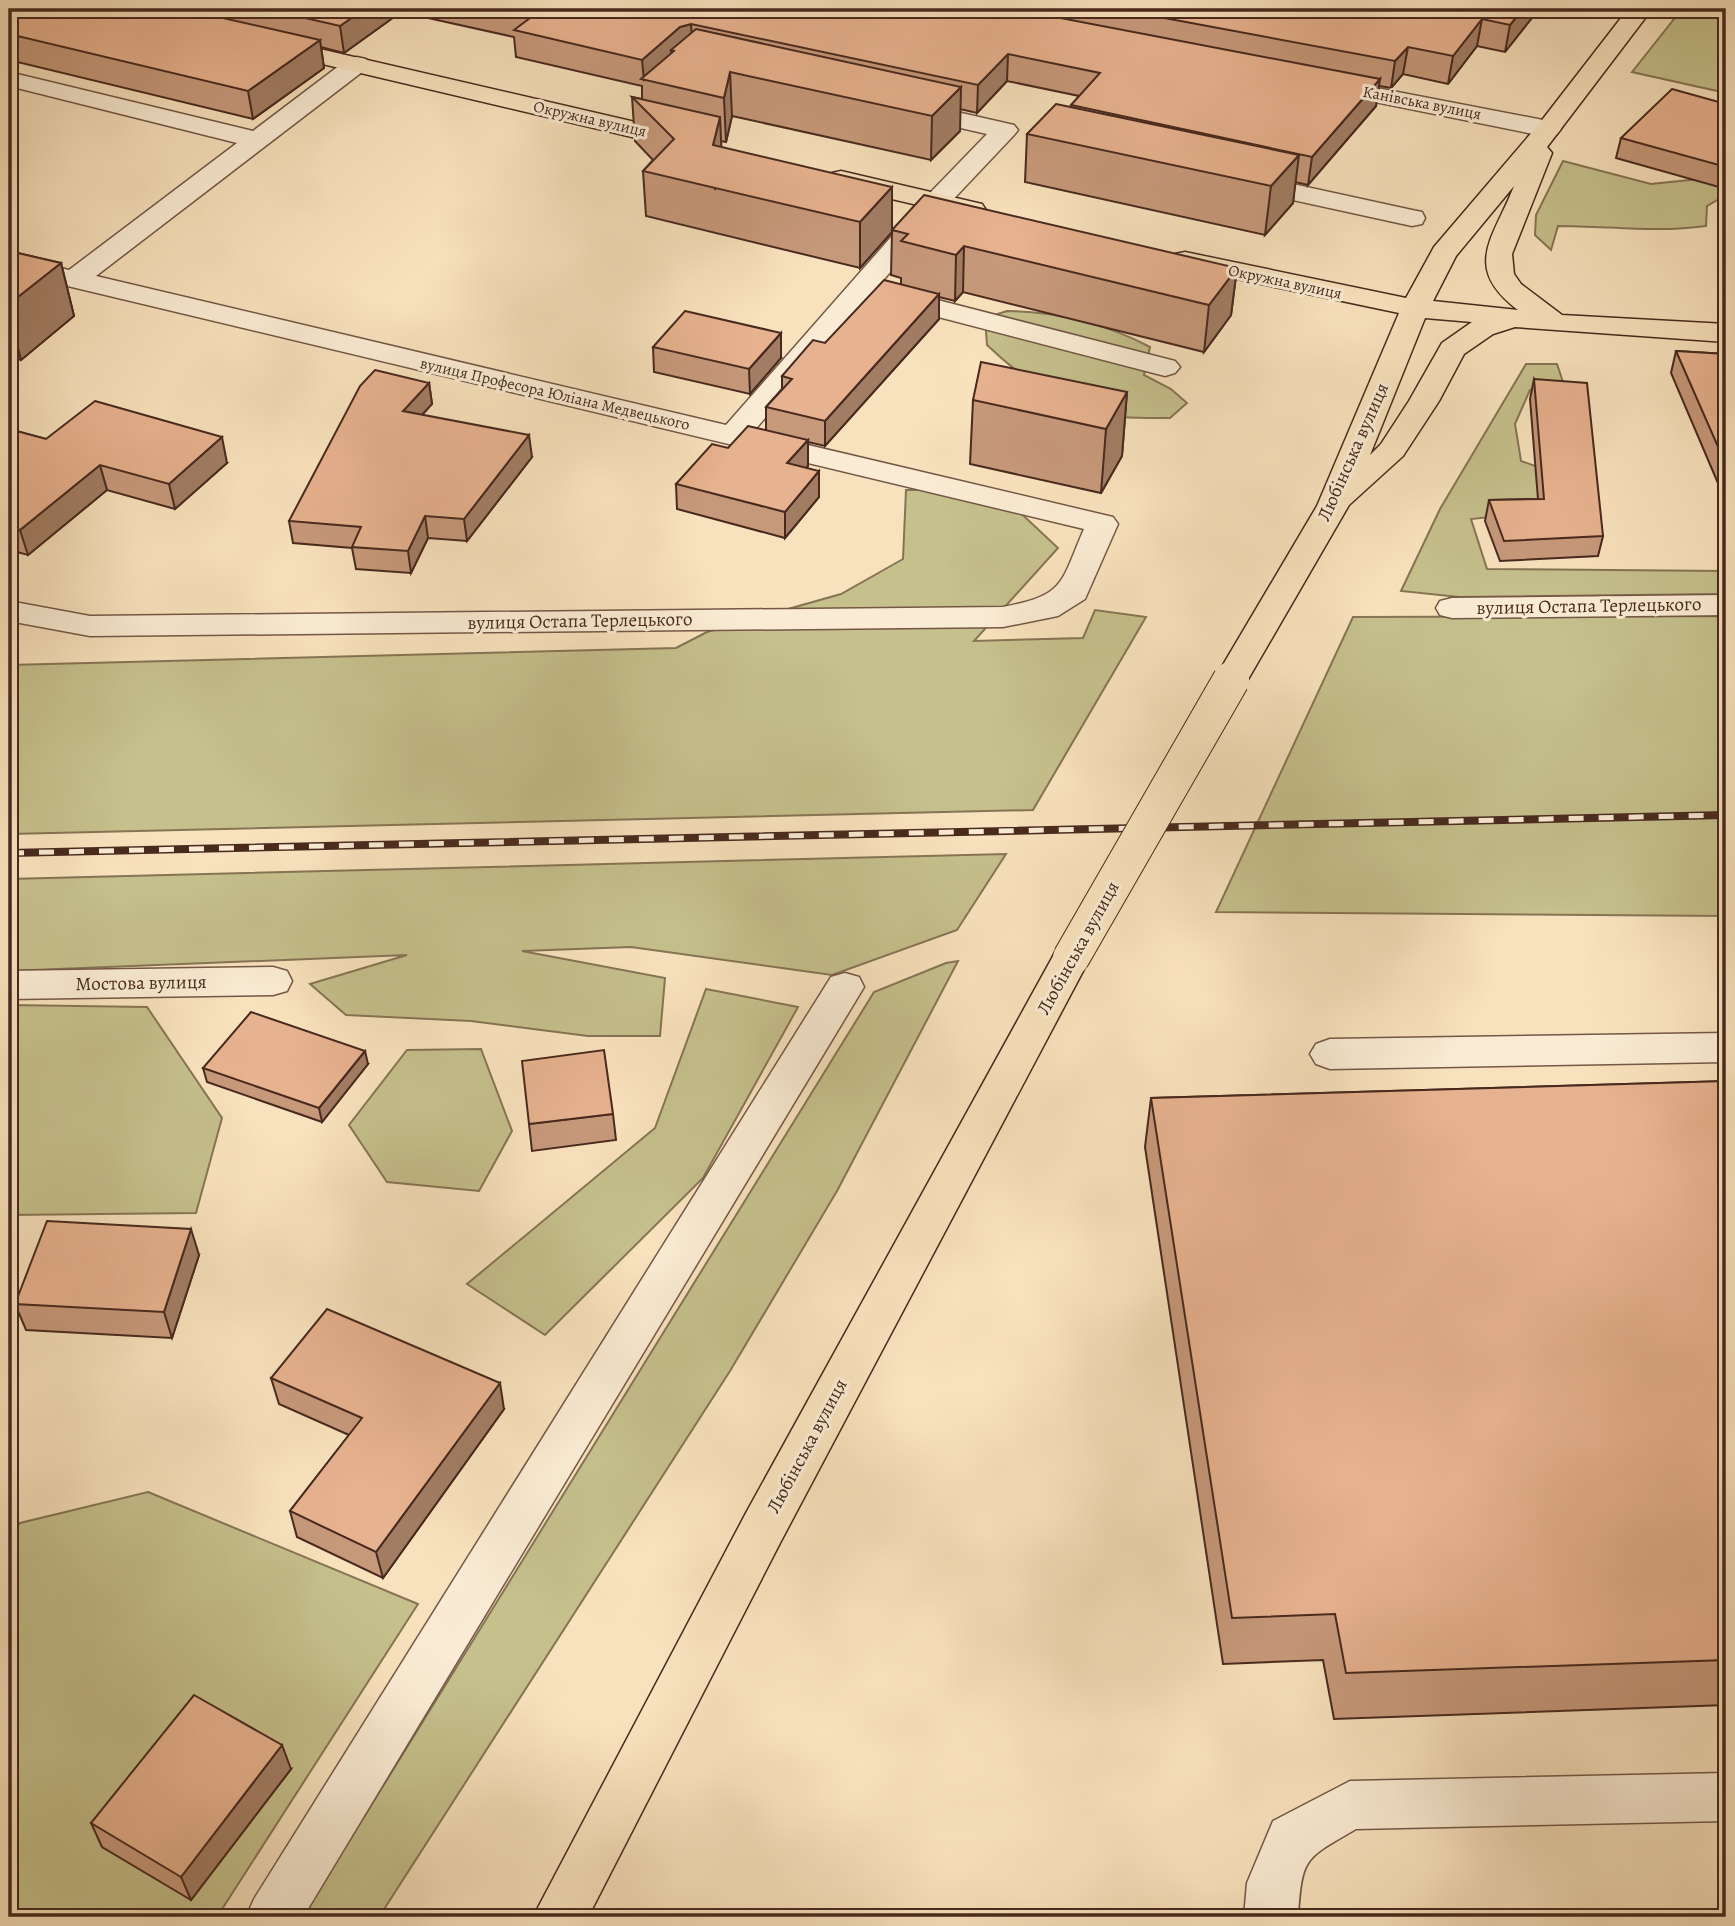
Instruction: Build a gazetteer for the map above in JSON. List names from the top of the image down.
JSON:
{
  "streets": {
    "main road": ["Окружна вулиця", "Любінська вулиця"],
    "street": [
      "Канівська вулиця",
      "вулиця Професора Юліана Медвецького",
      "вулиця Остапа Терлецького",
      "Мостова вулиця"
    ]
  },
  "crossings": [
    ["Канівська вулиця", "Любінська вулиця"],
    ["Окружна вулиця", "Любінська вулиця"],
    ["вулиця Професора Юліана Медвецького", "вулиця Остапа Терлецького"]
  ]
}
